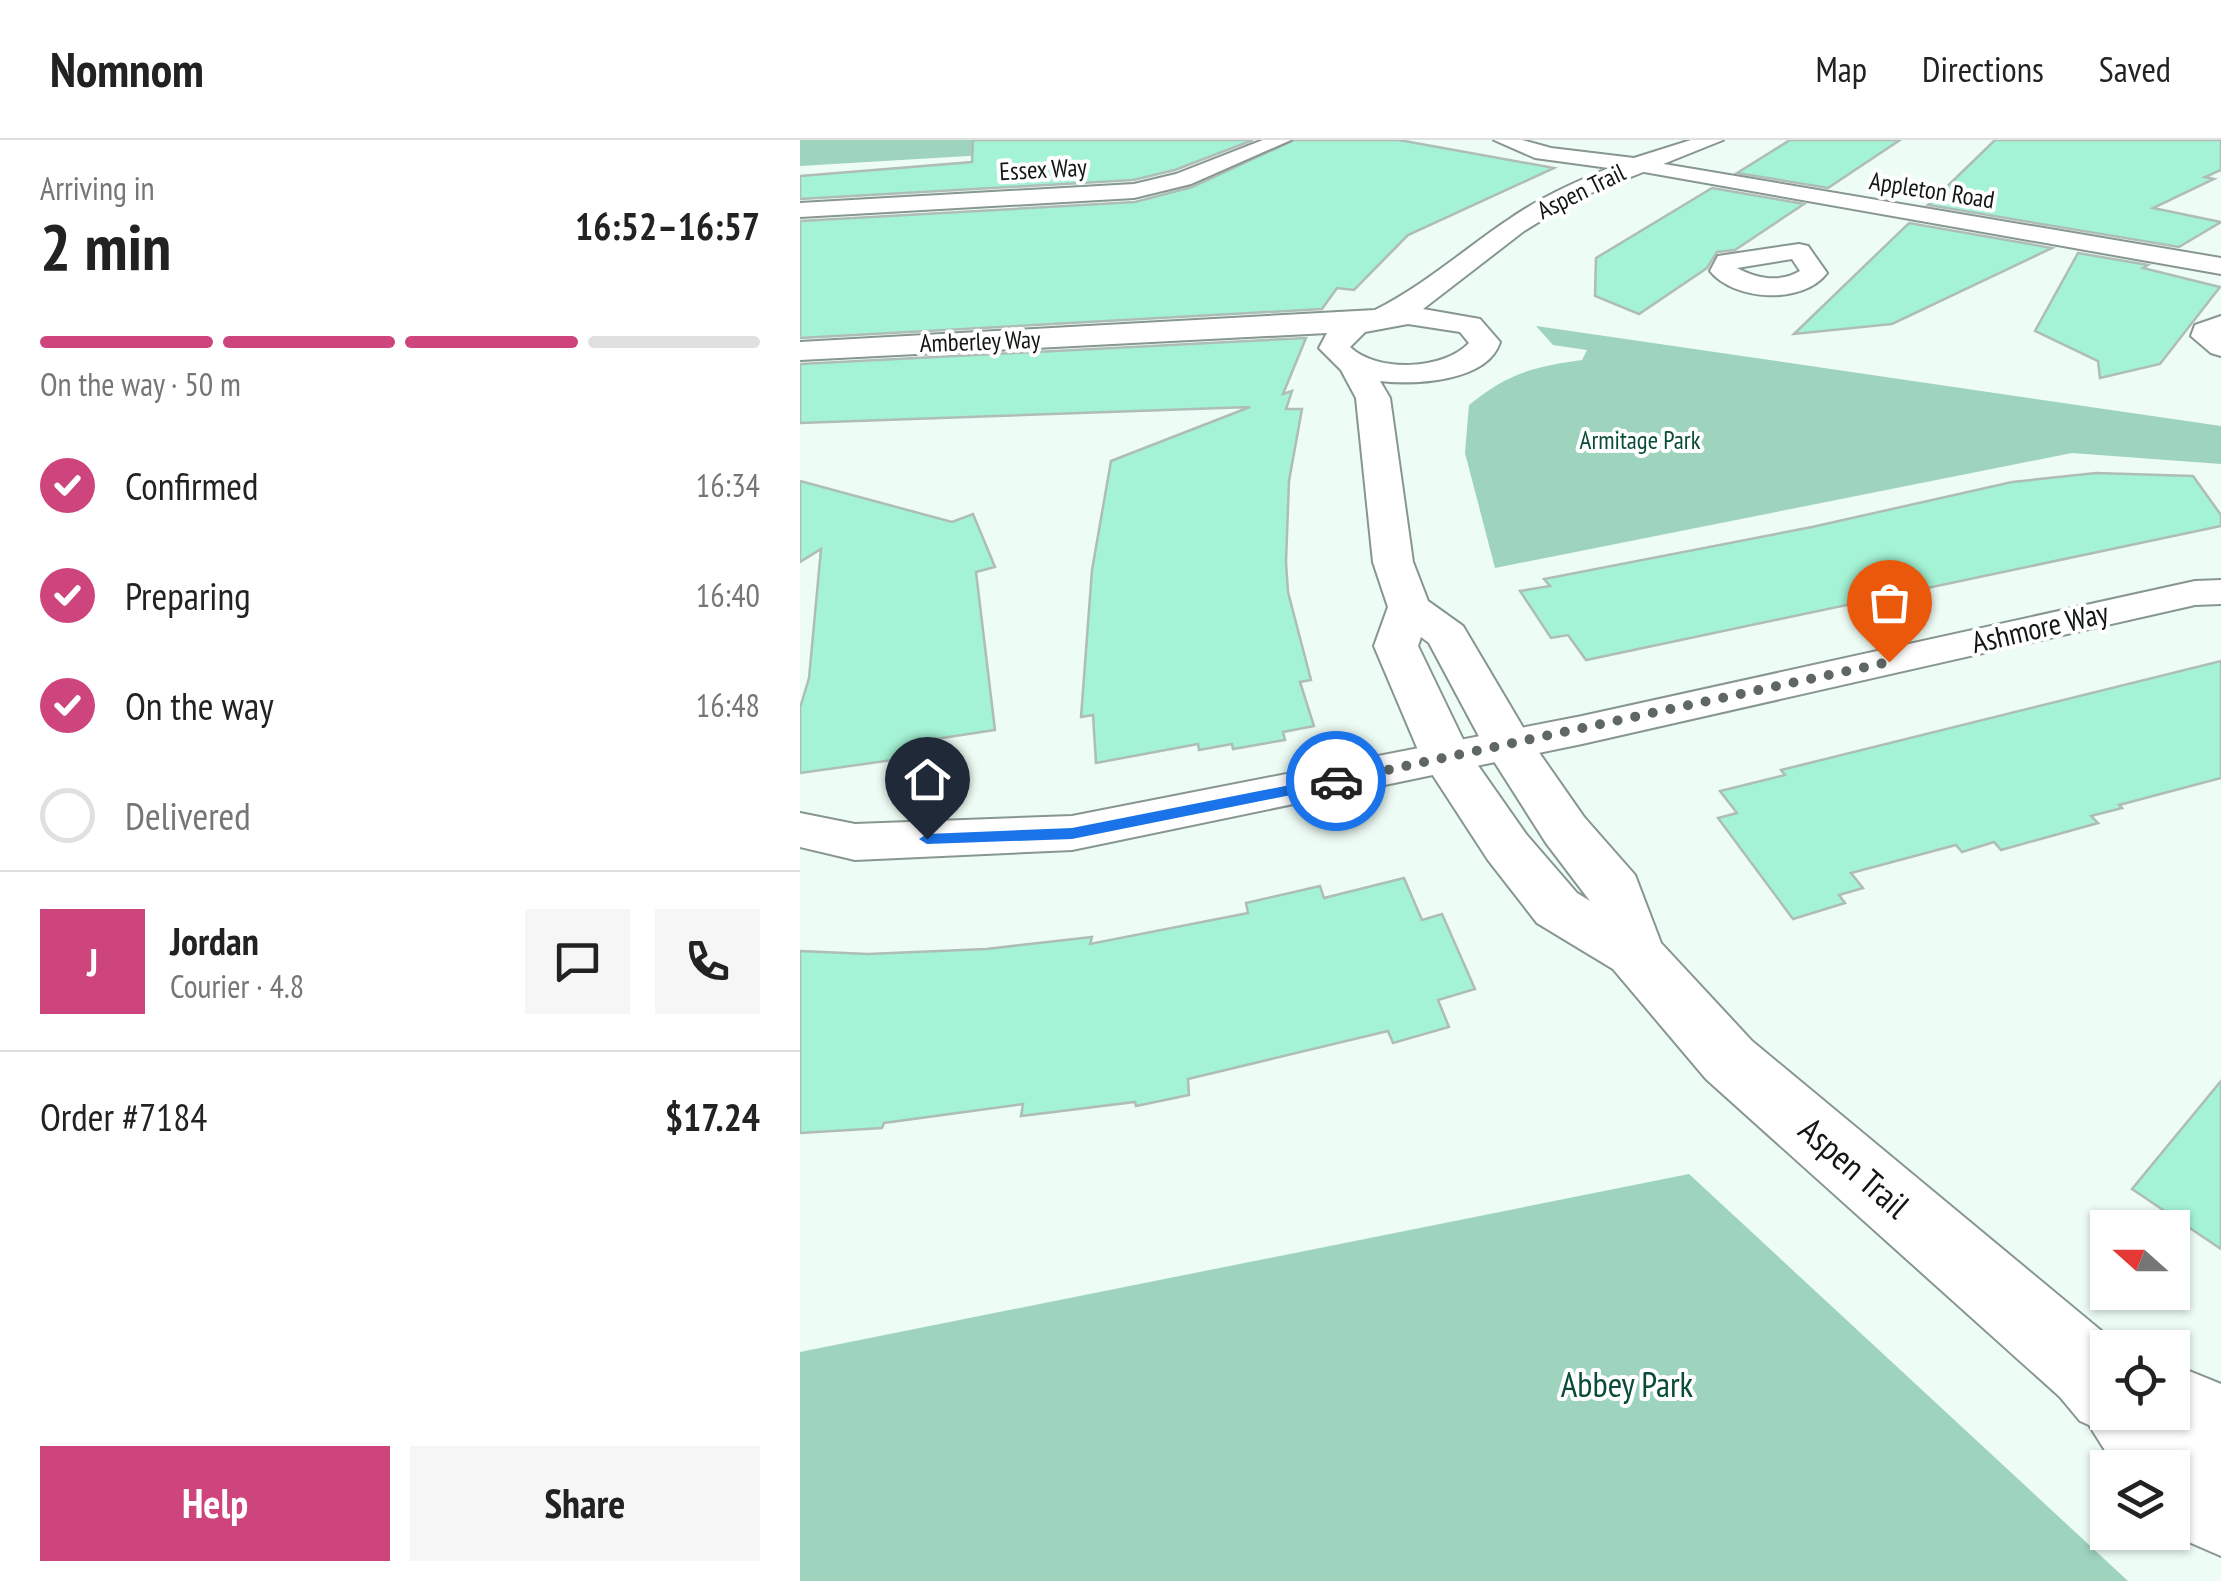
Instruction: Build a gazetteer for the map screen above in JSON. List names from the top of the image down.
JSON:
{
  "streets": {
    "street": [
      "Essex Way",
      "Appleton Road",
      "Aspen Trail",
      "Amberley Way",
      "Ashmore Way"
    ]
  },
  "crossings": [
    ["Appleton Road", "Aspen Trail"],
    ["Aspen Trail", "Amberley Way"],
    ["Aspen Trail", "Ashmore Way"]
  ],
  "parks": ["Armitage Park", "Abbey Park"],
  "north": "left",
  "page": {
    "header": "Nomnom",
    "nav": ["Map", "Directions", "Saved"],
    "heading": ["2 min", "Arriving in", "16:52–16:57"],
    "panel": [
      "Jordan",
      "Courier · 4.8",
      "Order #7184",
      "$17.24"
    ],
    "bar": "On the way · 50 m",
    "list": [
      ["Confirmed", "16:34"],
      ["Preparing", "16:40"],
      ["On the way", "16:48"],
      "Delivered"
    ],
    "round": "J",
    "buttons": ["Help", "Share"]
  }
}
